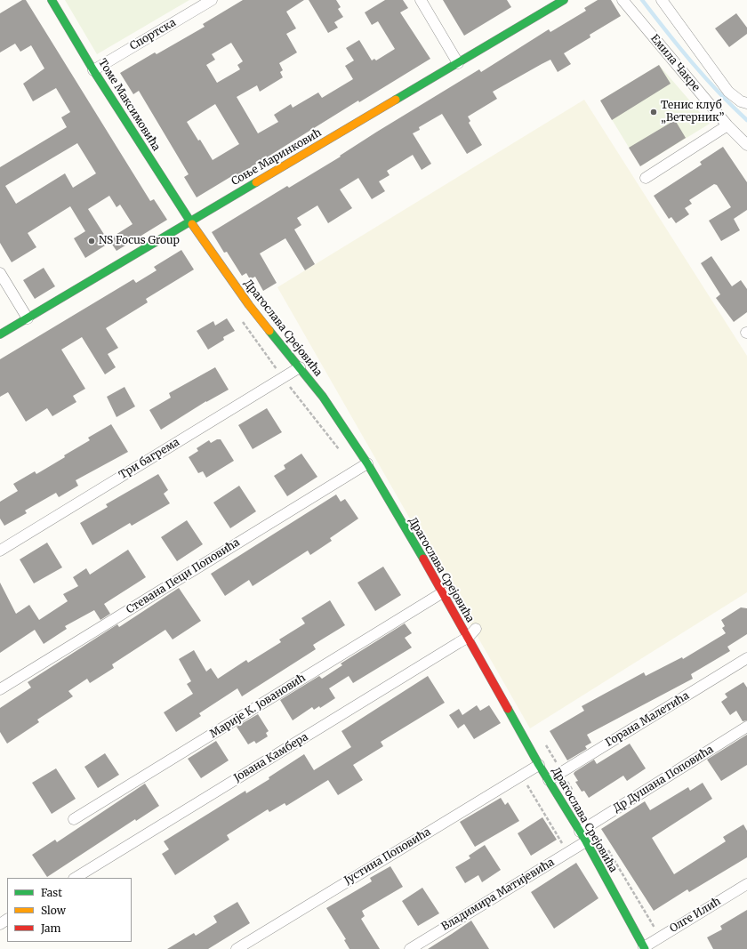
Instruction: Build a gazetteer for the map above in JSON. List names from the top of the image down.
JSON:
{
  "streets": {
    "street": [
      "Спортска",
      "Емила Чакре",
      "Томе Максимовића",
      "Соње Маринковић",
      "Драгослава Срејовића",
      "Три багрема",
      "Стевана Пеци Поповића",
      "Марије К. Јовановић",
      "Горана Малетића",
      "Јована Камбера",
      "Др Душана Поповића",
      "Јустина Поповића",
      "Владимира Матијевића",
      "Олге Илић"
    ]
  },
  "crossings": [
    ["Спортска", "Томе Максимовића"],
    ["Томе Максимовића", "Соње Маринковић"],
    ["Томе Максимовића", "Драгослава Срејовића"],
    ["Соње Маринковић", "Драгослава Срејовића"],
    ["Драгослава Срејовића", "Три багрема"],
    ["Драгослава Срејовића", "Стевана Пеци Поповића"],
    ["Драгослава Срејовића", "Марије К. Јовановић"],
    ["Драгослава Срејовића", "Горана Малетића"],
    ["Драгослава Срејовића", "Јована Камбера"],
    ["Драгослава Срејовића", "Др Душана Поповића"],
    ["Драгослава Срејовића", "Јустина Поповића"],
    ["Драгослава Срејовића", "Владимира Матијевића"],
    ["Драгослава Срејовића", "Олге Илић"]
  ],
  "places": ["Тенис клуб „Ветерник”", "NS Focus Group"],
  "legend": ["Fast", "Slow", "Jam"]
}
